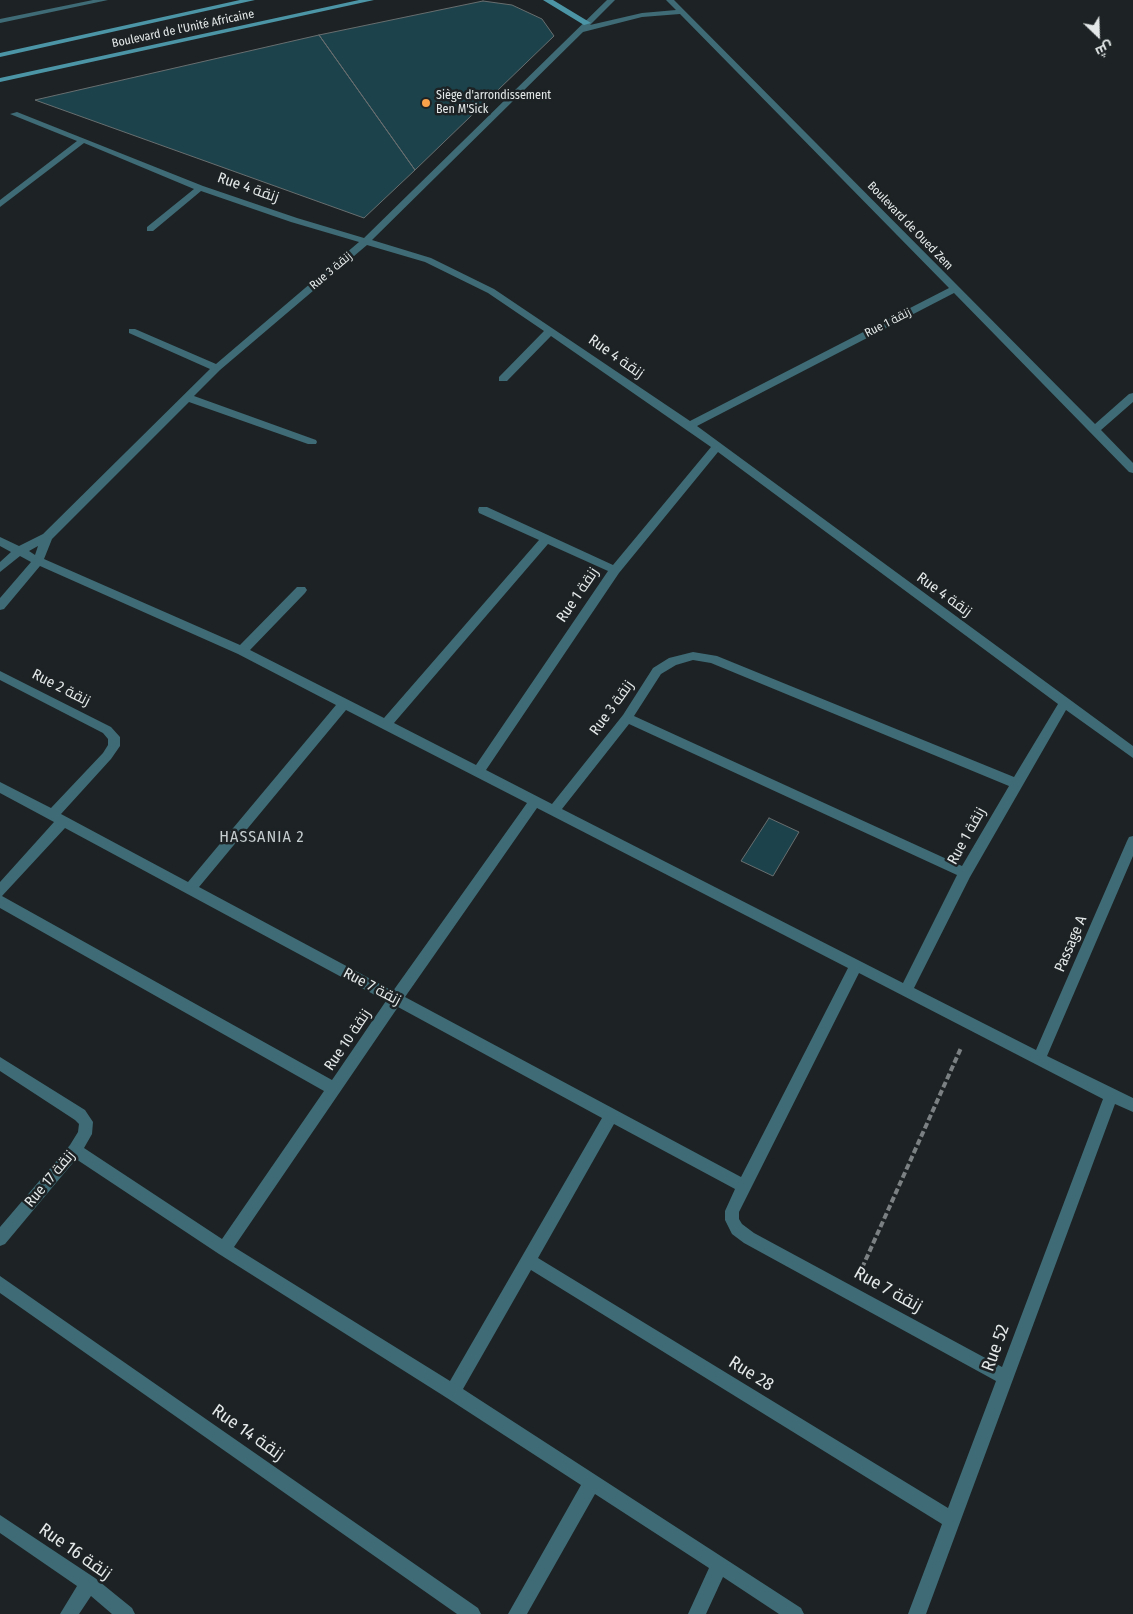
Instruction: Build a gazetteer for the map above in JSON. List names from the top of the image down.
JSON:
{
  "streets": {
    "main road": ["Boulevard de l'Unité Africaine"],
    "street": [
      "Rue 4 زنقة",
      "Boulevard de Oued Zem",
      "Rue 3 زنقة",
      "Rue 1 زنقة",
      "Rue 2 زنقة",
      "Passage A",
      "Rue 7 زنقة",
      "Rue 10 زنقة",
      "Rue 17 زنقة",
      "Rue 52",
      "Rue 28",
      "Rue 14 زنقة",
      "Rue 16 زنقة"
    ]
  },
  "crossings": [
    ["Rue 4 زنقة", "Rue 3 زنقة"],
    ["Rue 4 زنقة", "Rue 1 زنقة"],
    ["Boulevard de Oued Zem", "Rue 1 زنقة"],
    ["Rue 3 زنقة", "Rue 1 زنقة"],
    ["Rue 2 زنقة", "Rue 7 زنقة"],
    ["Rue 7 زنقة", "Rue 10 زنقة"],
    ["Rue 7 زنقة", "Rue 52"],
    ["Rue 52", "Rue 28"]
  ],
  "districts": ["HASSANIA 2"],
  "places": ["Siège d'arrondissement Ben M'Sick"],
  "north": "bottom right"
}
